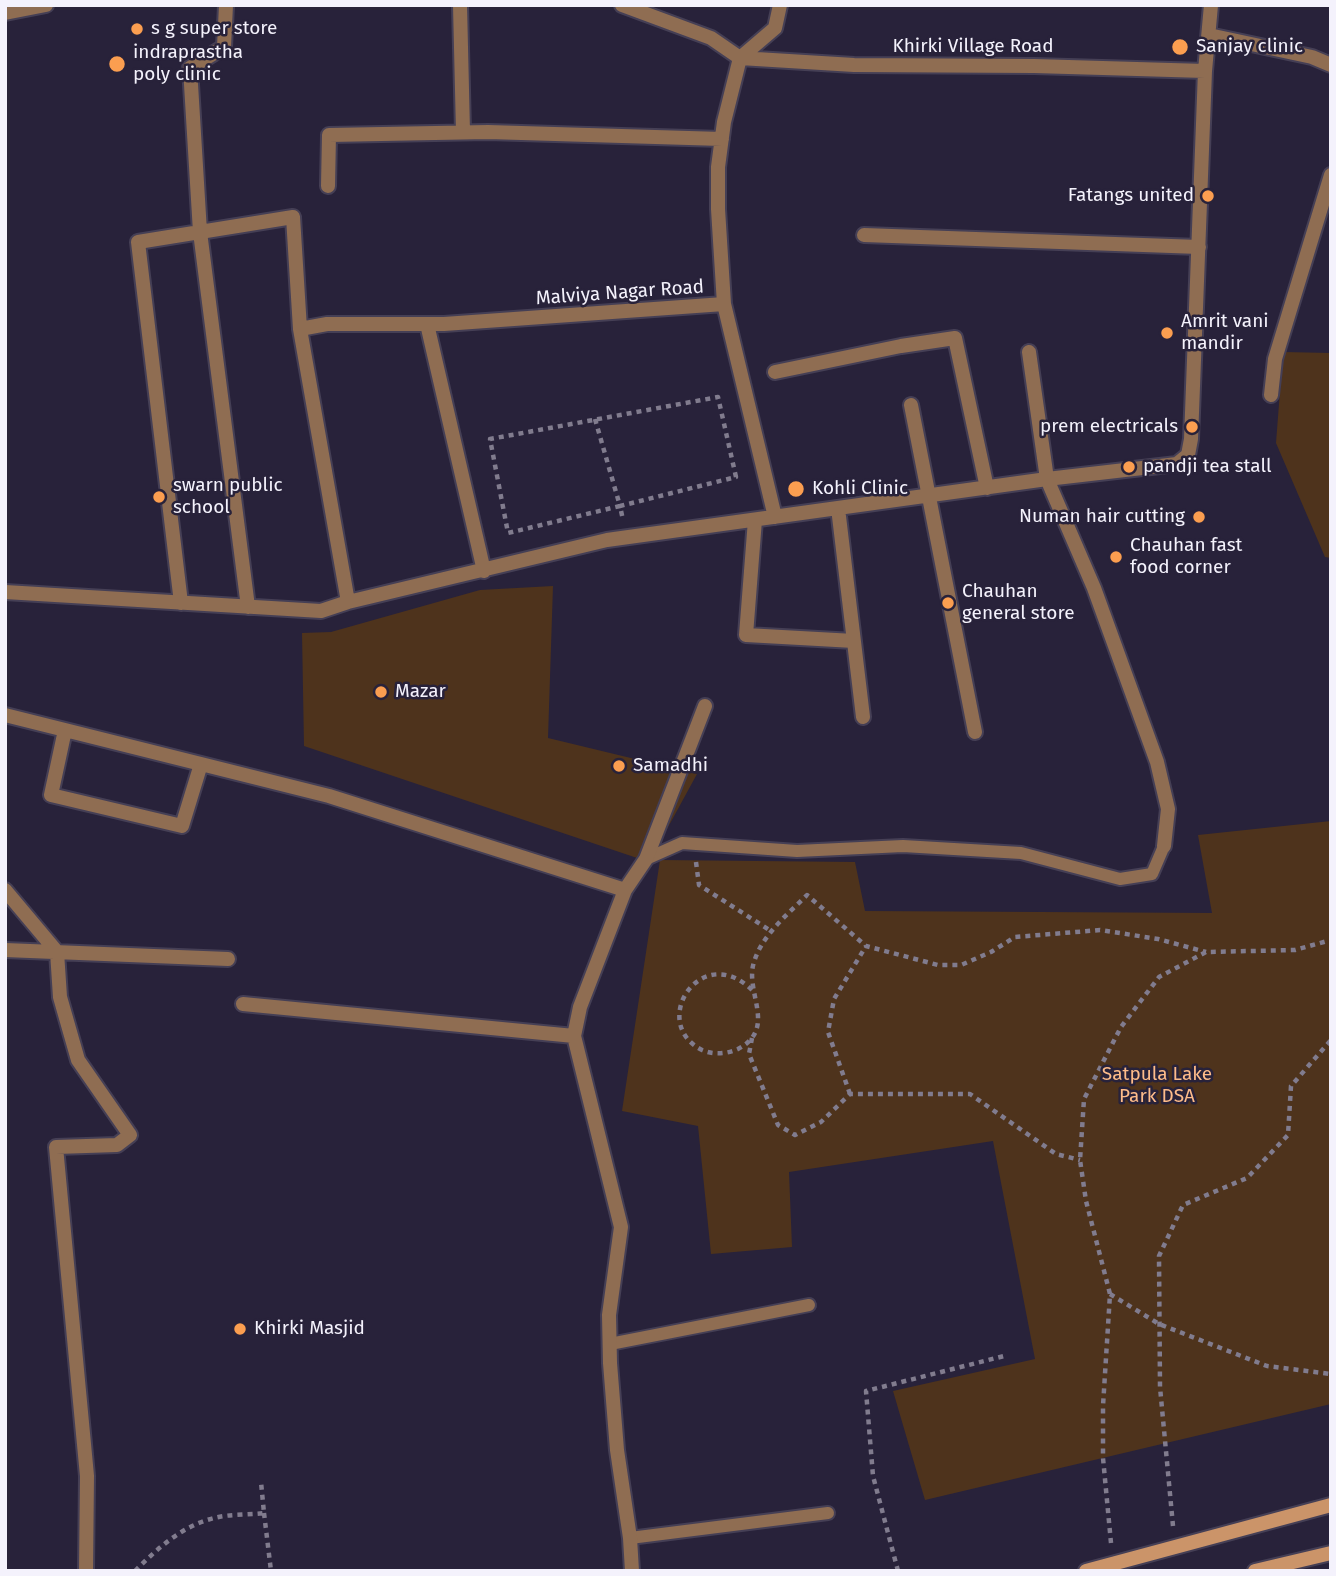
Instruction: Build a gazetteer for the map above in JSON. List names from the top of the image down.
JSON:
{
  "streets": {
    "street": ["Khirki Village Road", "Malviya Nagar Road"]
  },
  "parks": ["Satpula Lake Park DSA"],
  "places": [
    "s g super store",
    "Sanjay clinic",
    "indraprastha poly clinic",
    "Fatangs united",
    "Amrit vani mandir",
    "prem electricals",
    "pandji tea stall",
    "Kohli Clinic",
    "swarn public school",
    "Numan hair cutting",
    "Chauhan fast food corner",
    "Chauhan general store",
    "Mazar",
    "Samadhi",
    "Khirki Masjid"
  ]
}
